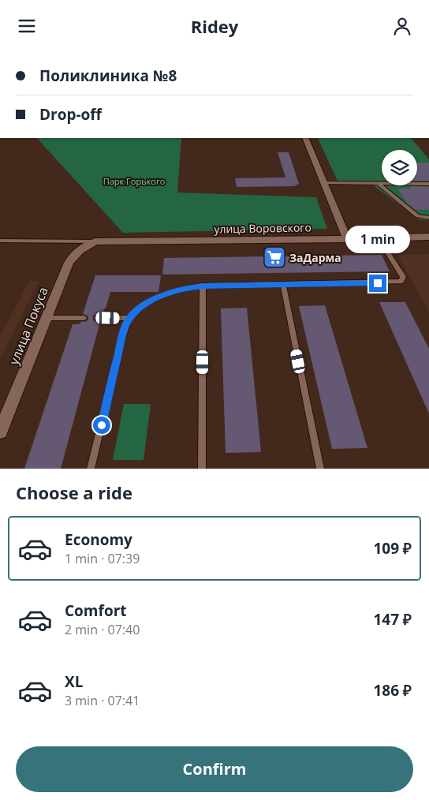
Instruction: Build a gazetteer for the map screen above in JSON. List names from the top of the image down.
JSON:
{
  "streets": {
    "street": ["улица Воровского", "улица Покуса"]
  },
  "crossings": [
    ["улица Воровского", "улица Покуса"]
  ],
  "parks": ["Парк Горького"],
  "places": {
    "supermarket": ["ЗаДарма"]
  },
  "page": {
    "header": "Ridey",
    "banner": ["Поликлиника №8", "Drop-off"],
    "bubble": "1 min",
    "heading": "Choose a ride",
    "list": [
      {
        "name": "Economy",
        "note": "1 min · 07:39",
        "value": "109 ₽"
      },
      {
        "name": "Comfort",
        "note": "2 min · 07:40",
        "value": "147 ₽"
      },
      {
        "name": "XL",
        "note": "3 min · 07:41",
        "value": "186 ₽"
      }
    ],
    "buttons": "Confirm"
  }
}
